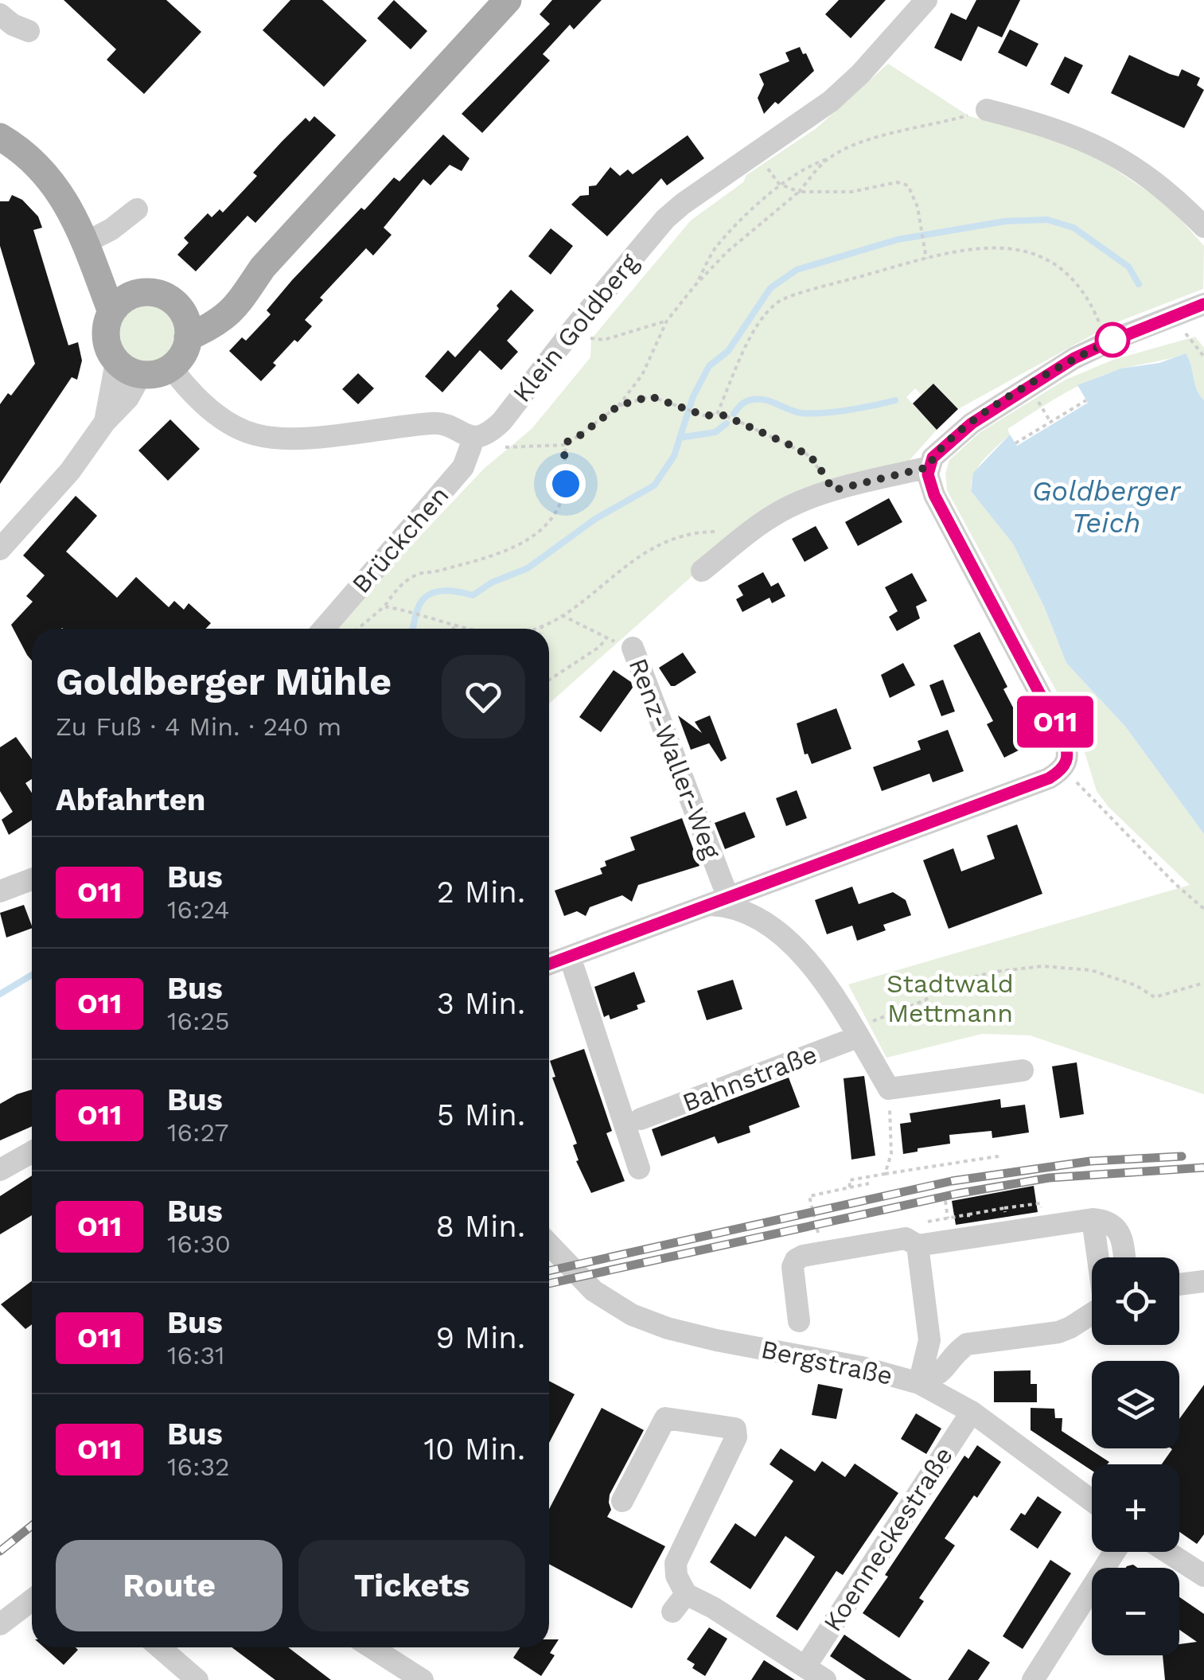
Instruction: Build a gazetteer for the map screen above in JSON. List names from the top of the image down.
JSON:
{
  "streets": {
    "street": [
      "Klein Goldberg",
      "Brückchen",
      "Renz-Waller-Weg",
      "Bahnstraße",
      "Bergstraße",
      "Koenneckestraße"
    ]
  },
  "crossings": [
    ["Klein Goldberg", "Brückchen"],
    ["Bergstraße", "Koenneckestraße"]
  ],
  "water": ["Goldberger Teich"],
  "parks": ["Stadtwald Mettmann"],
  "lines": ["bus line O11"],
  "page": {
    "on_map": "O11",
    "heading": [
      ["Goldberger Mühle", "Zu Fuß · 4 Min. · 240 m"],
      "Abfahrten"
    ],
    "list": [
      {
        "mark": "O11",
        "name": "Bus",
        "note": "16:24",
        "value": "2 Min."
      },
      {
        "mark": "O11",
        "name": "Bus",
        "note": "16:25",
        "value": "3 Min."
      },
      {
        "mark": "O11",
        "name": "Bus",
        "note": "16:27",
        "value": "5 Min."
      },
      {
        "mark": "O11",
        "name": "Bus",
        "note": "16:30",
        "value": "8 Min."
      },
      {
        "mark": "O11",
        "name": "Bus",
        "note": "16:31",
        "value": "9 Min."
      },
      {
        "mark": "O11",
        "name": "Bus",
        "note": "16:32",
        "value": "10 Min."
      }
    ],
    "map_buttons": ["+", "−"],
    "buttons": ["Route", "Tickets"]
  }
}
